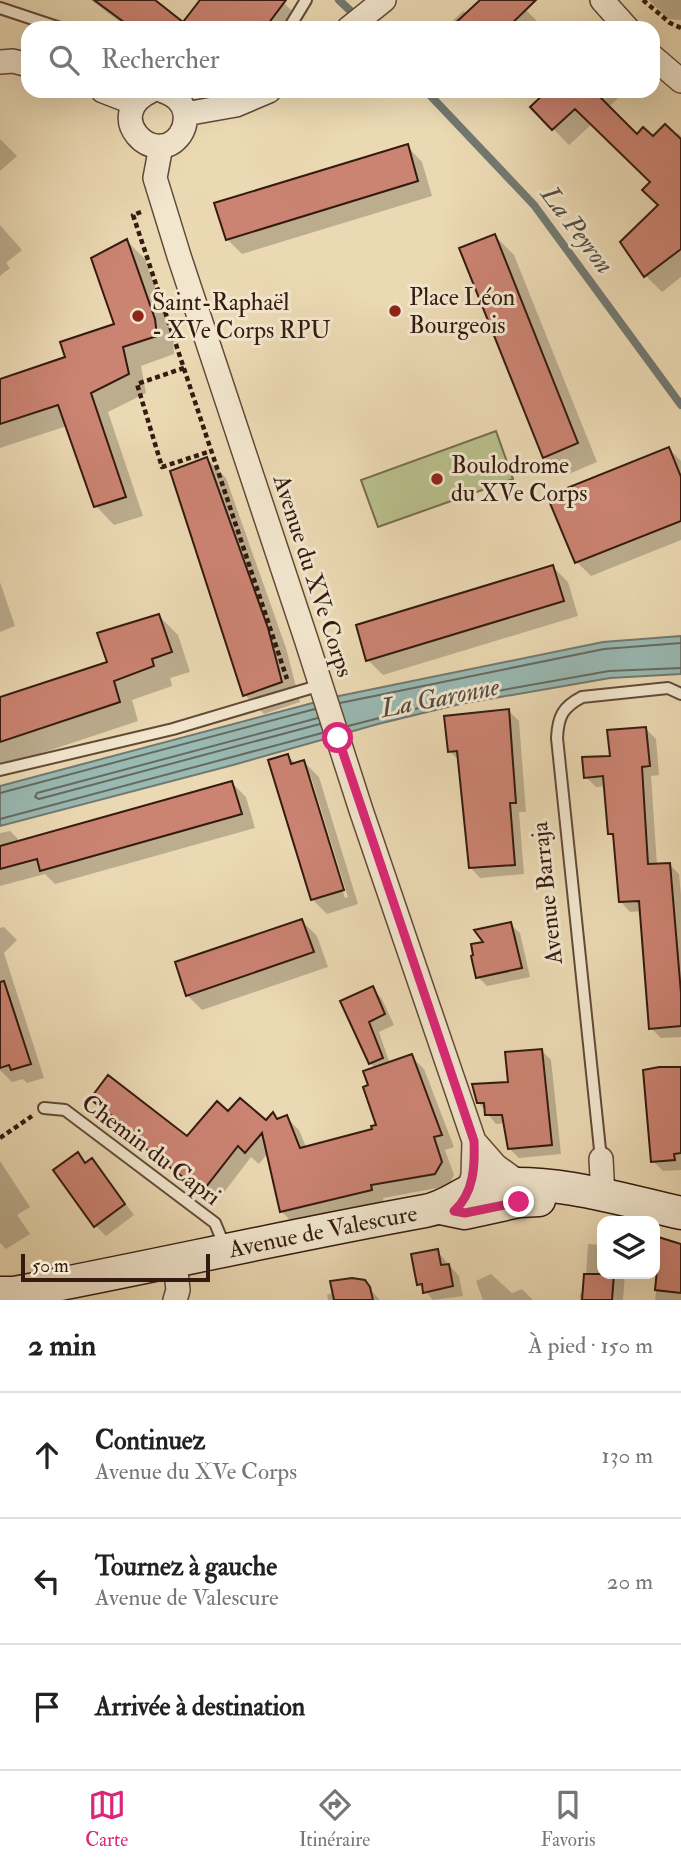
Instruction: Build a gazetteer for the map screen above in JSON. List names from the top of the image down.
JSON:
{
  "streets": {
    "main road": ["Avenue de Valescure"],
    "street": ["Avenue du XVe Corps", "Avenue Barraja"],
    "lane": ["Chemin du Capri"]
  },
  "crossings": [
    ["Avenue du XVe Corps", "Avenue de Valescure"],
    ["Avenue Barraja", "Avenue de Valescure"],
    ["Chemin du Capri", "Avenue de Valescure"]
  ],
  "water": ["La Peyron", "La Garonne"],
  "places": ["Place Léon Bourgeois", "Saint-Raphaël - XVe Corps RPU", "Boulodrome du XVe Corps"],
  "scale_bar": "50 m",
  "page": {
    "search": "Rechercher",
    "scale": "50 m",
    "heading": ["2 min", "À pied · 150 m"],
    "list": [
      ["Continuez", "Avenue du XVe Corps", "130 m"],
      ["Tournez à gauche", "Avenue de Valescure", "20 m"],
      "Arrivée à destination"
    ],
    "nav": ["Carte", "Itinéraire", "Favoris"]
  }
}
